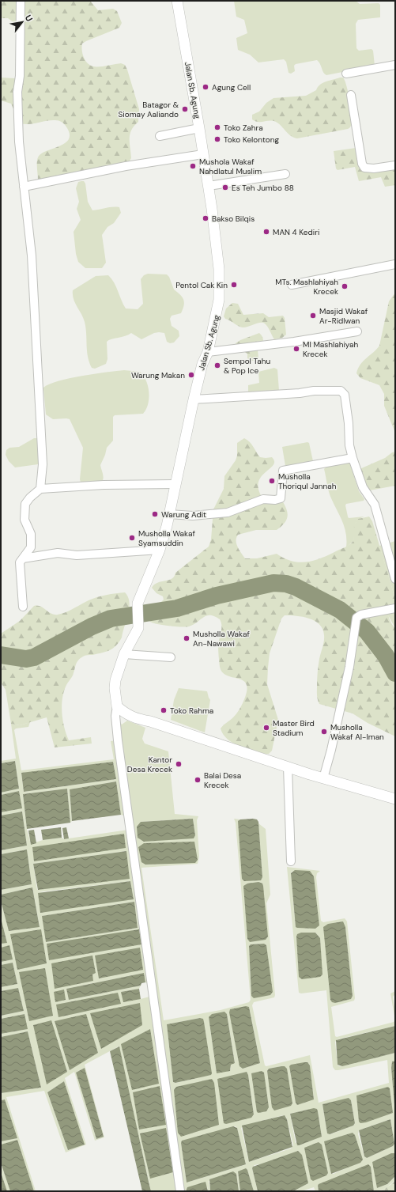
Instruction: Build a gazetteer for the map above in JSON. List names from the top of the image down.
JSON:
{
  "streets": {
    "street": ["Jalan Sb. Agung"]
  },
  "places": [
    "Agung Cell",
    "Batagor & Siomay Aaliando",
    "Toko Zahra",
    "Toko Kelontong",
    "Mushola Wakaf Nahdlatul Muslim",
    "Es Teh Jumbo 88",
    "Bakso Bilqis",
    "MAN 4 Kediri",
    "Pentol Cak Kin",
    "MTs. Mashlahiyah Krecek",
    "Masjid Wakaf Ar-Ridlwan",
    "MI Mashlahiyah Krecek",
    "Sempol Tahu & Pop Ice",
    "Warung Makan",
    "Musholla Thoriqul Jannah",
    "Warung Adit",
    "Musholla Wakaf Syamsuddin",
    "Musholla Wakaf An-Nawawi",
    "Toko Rahma",
    "Master Bird Stadium",
    "Musholla Wakaf Al-Iman",
    "Kantor Desa Krecek",
    "Balai Desa Krecek"
  ],
  "north": "top right"
}
